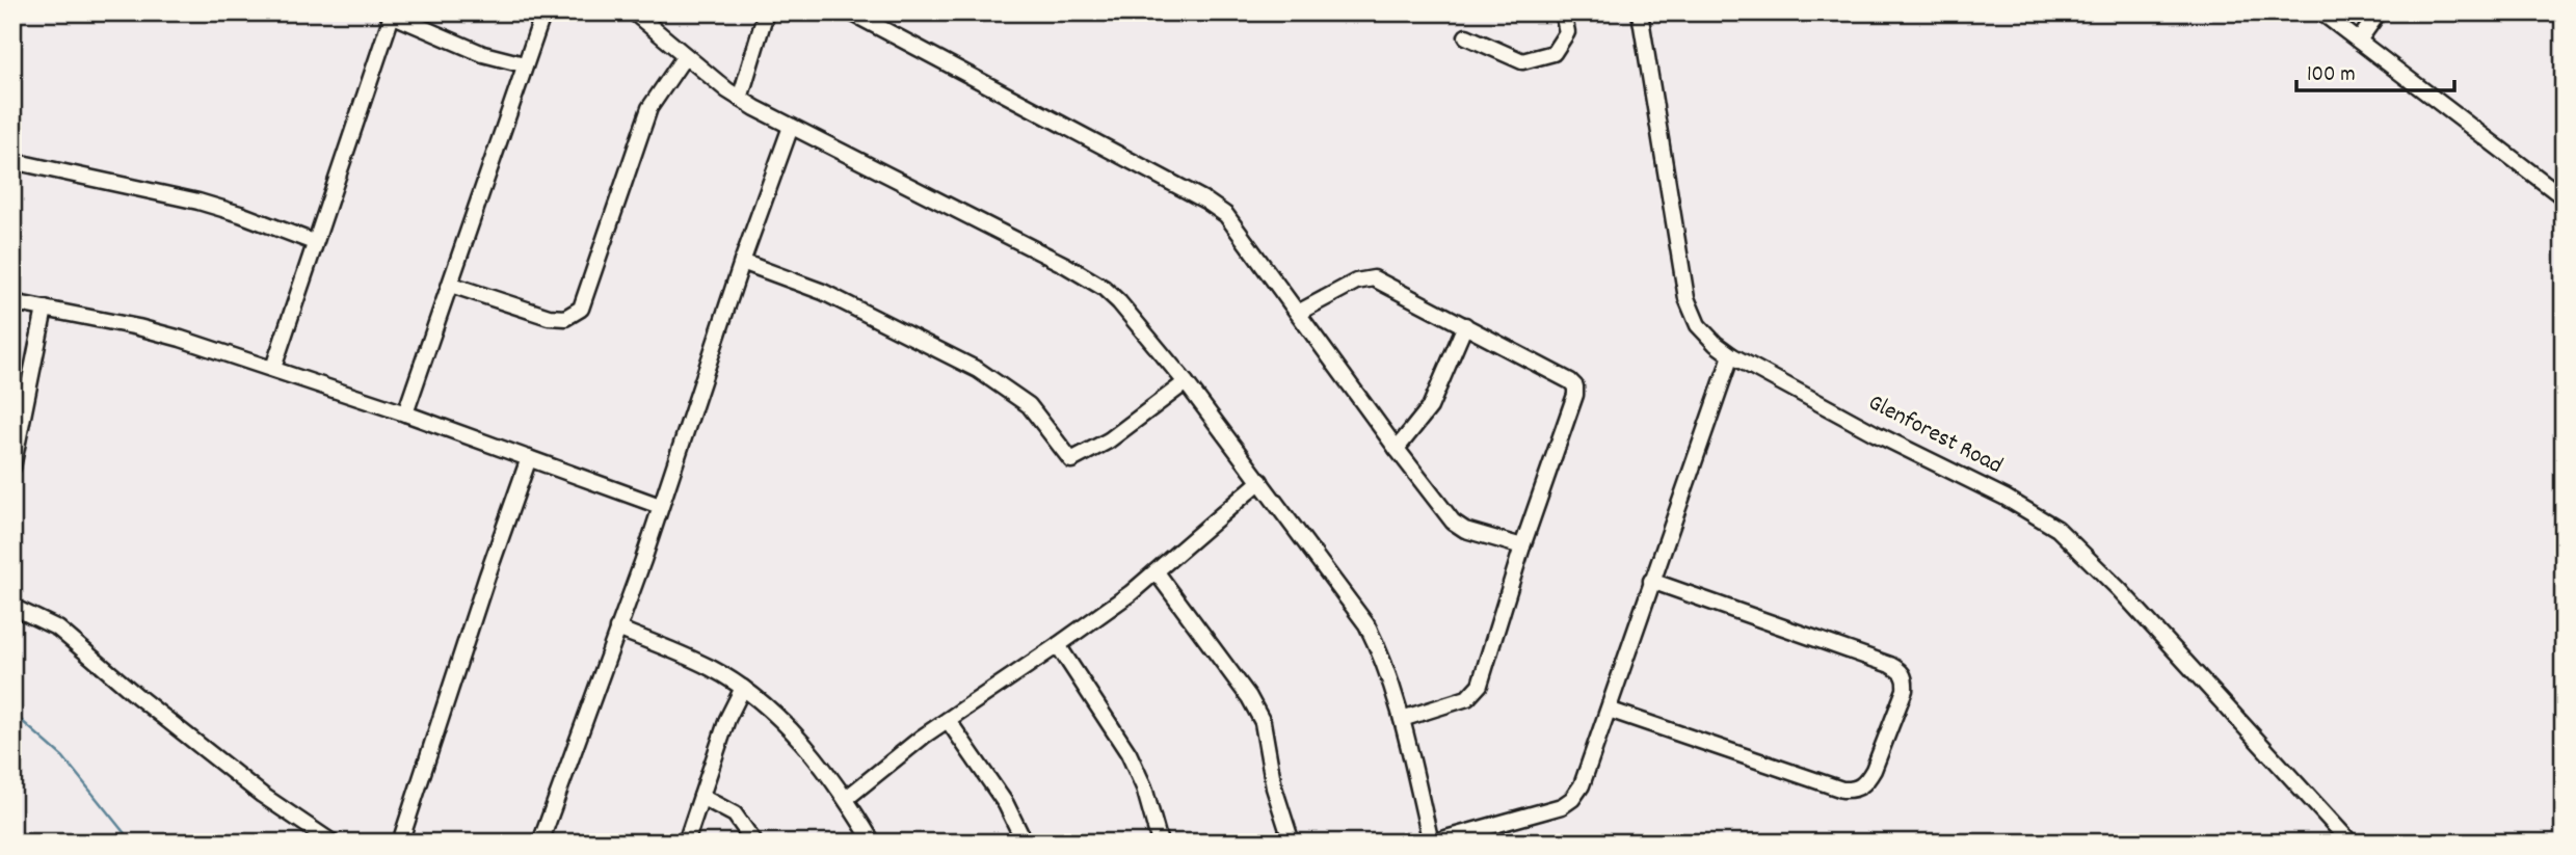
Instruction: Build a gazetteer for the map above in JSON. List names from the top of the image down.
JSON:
{
  "streets": {
    "street": ["Glenforest Road"]
  },
  "scale_bar": "100 m"
}
